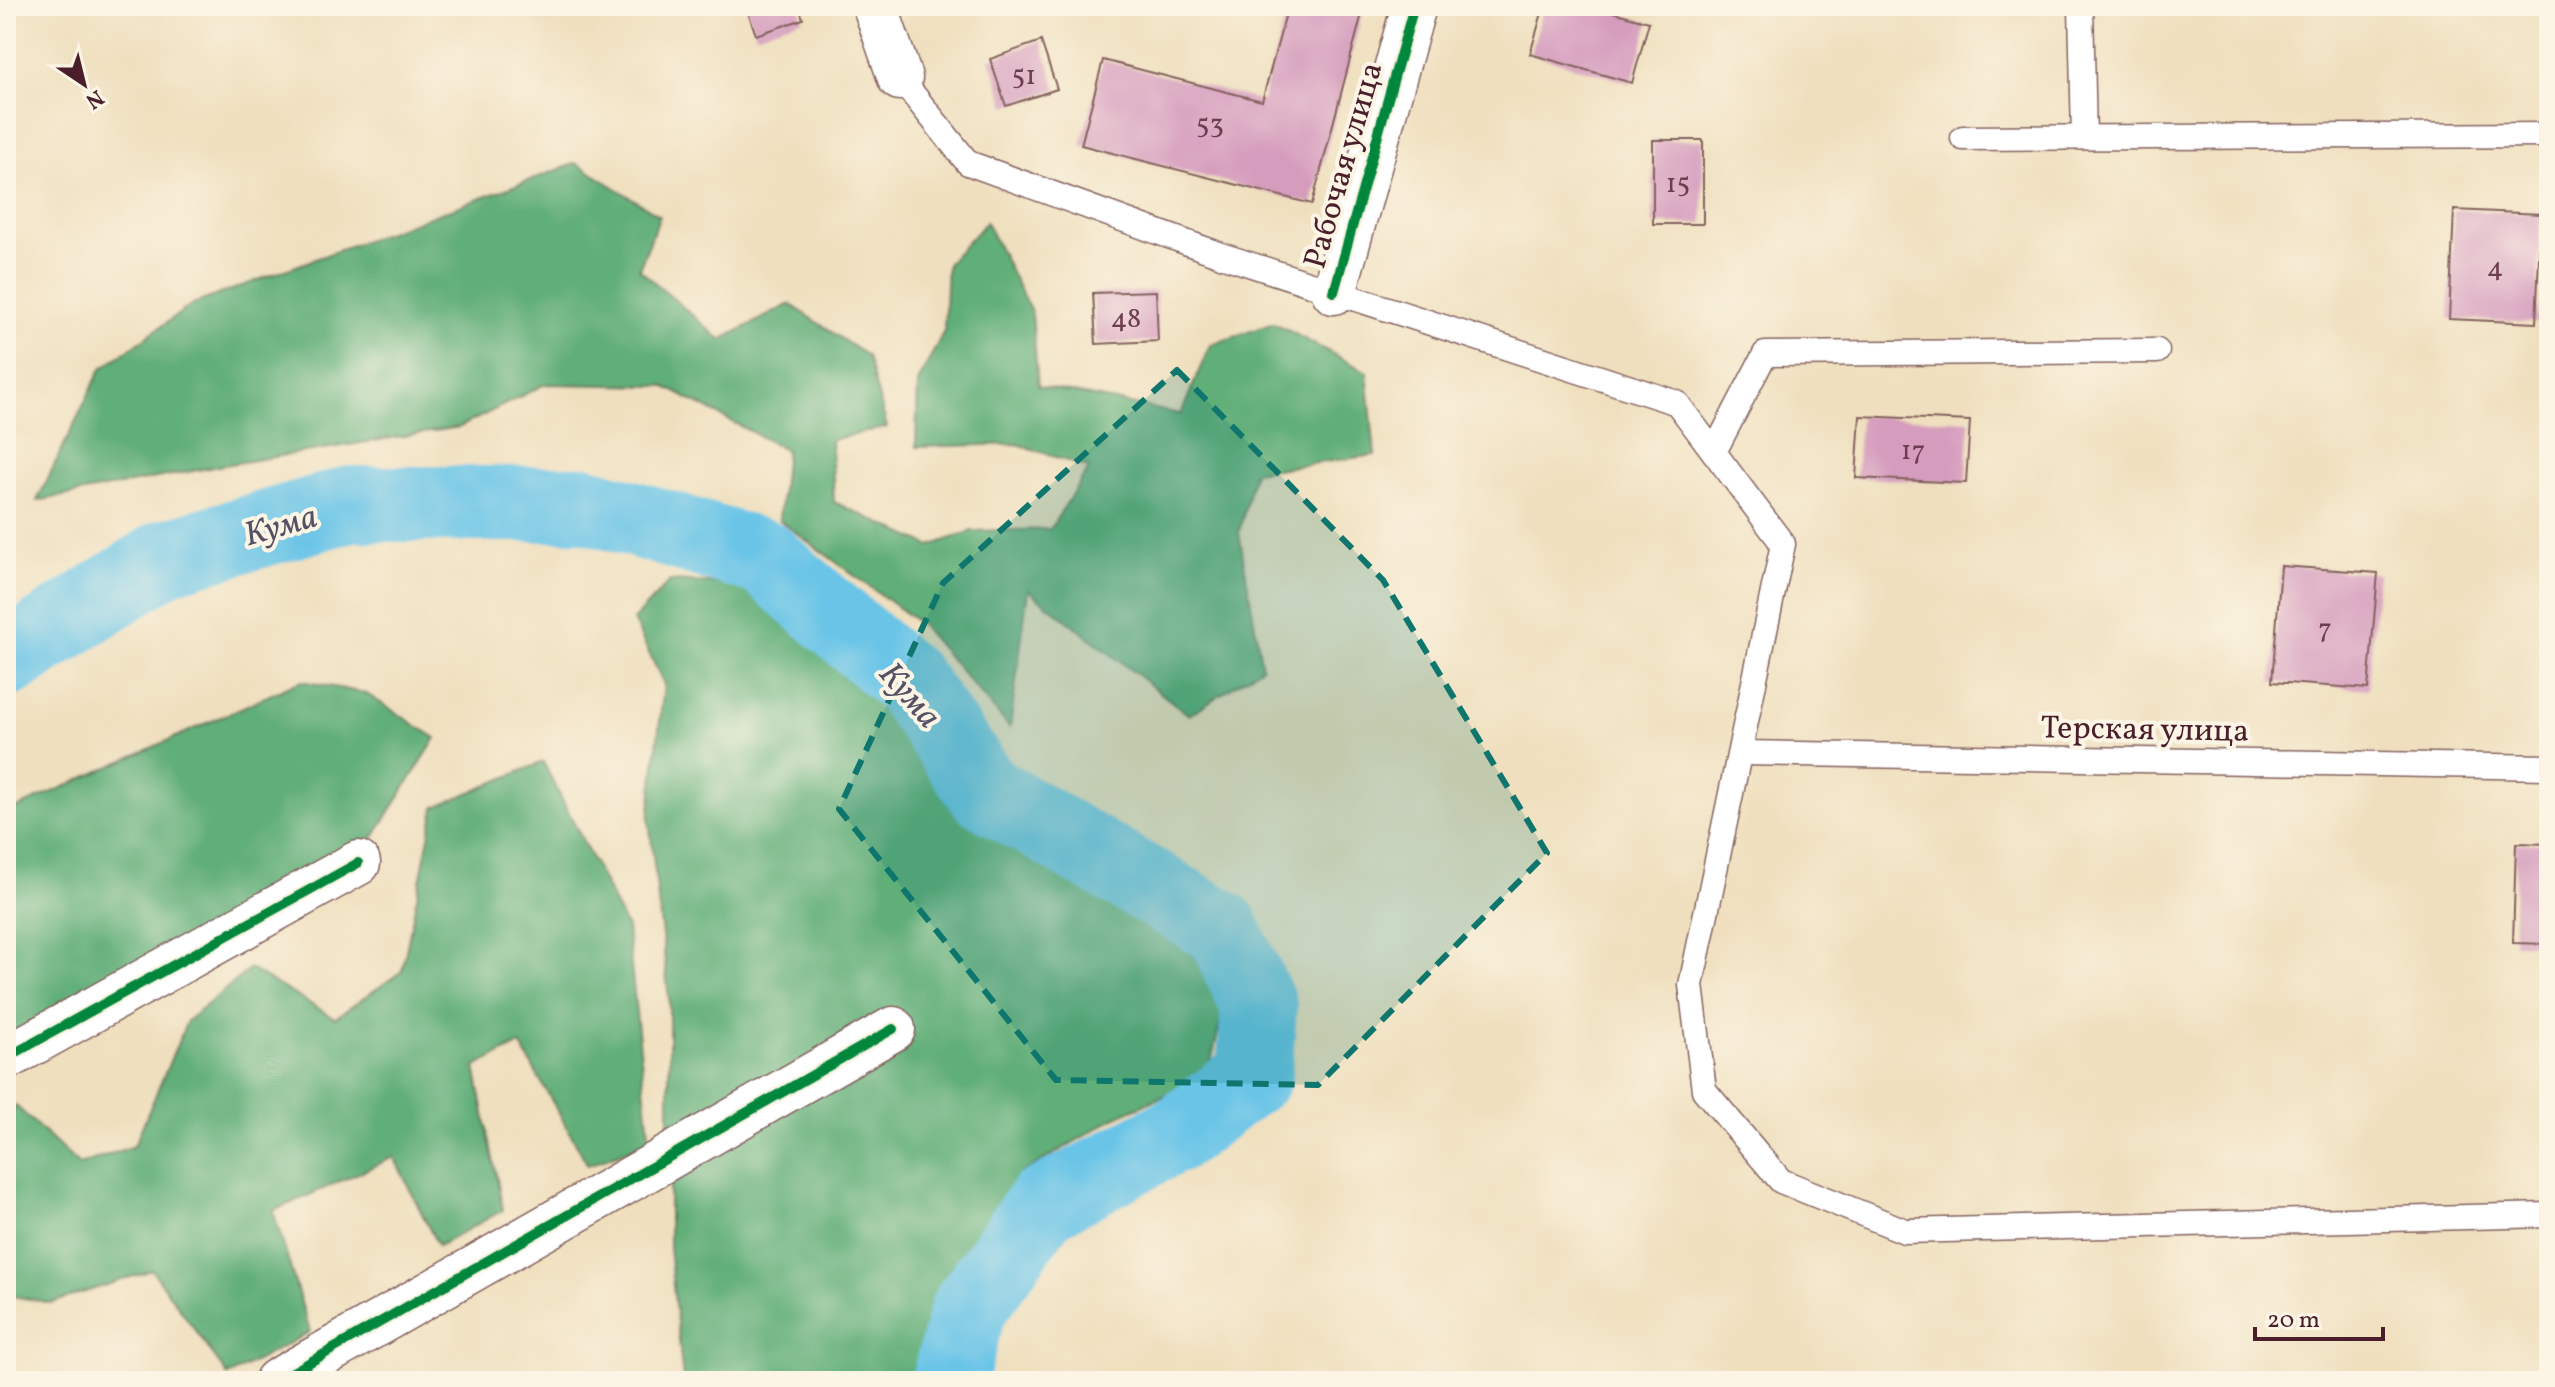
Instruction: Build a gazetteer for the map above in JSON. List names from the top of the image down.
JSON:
{
  "streets": {
    "street": ["Рабочая улица"],
    "lane": ["Терская улица"]
  },
  "water": ["Кума"],
  "house_numbers": [
    "51",
    "53",
    "15",
    "4",
    "48",
    "17",
    "7"
  ],
  "scale_bar": "20 m",
  "north": "bottom right"
}
